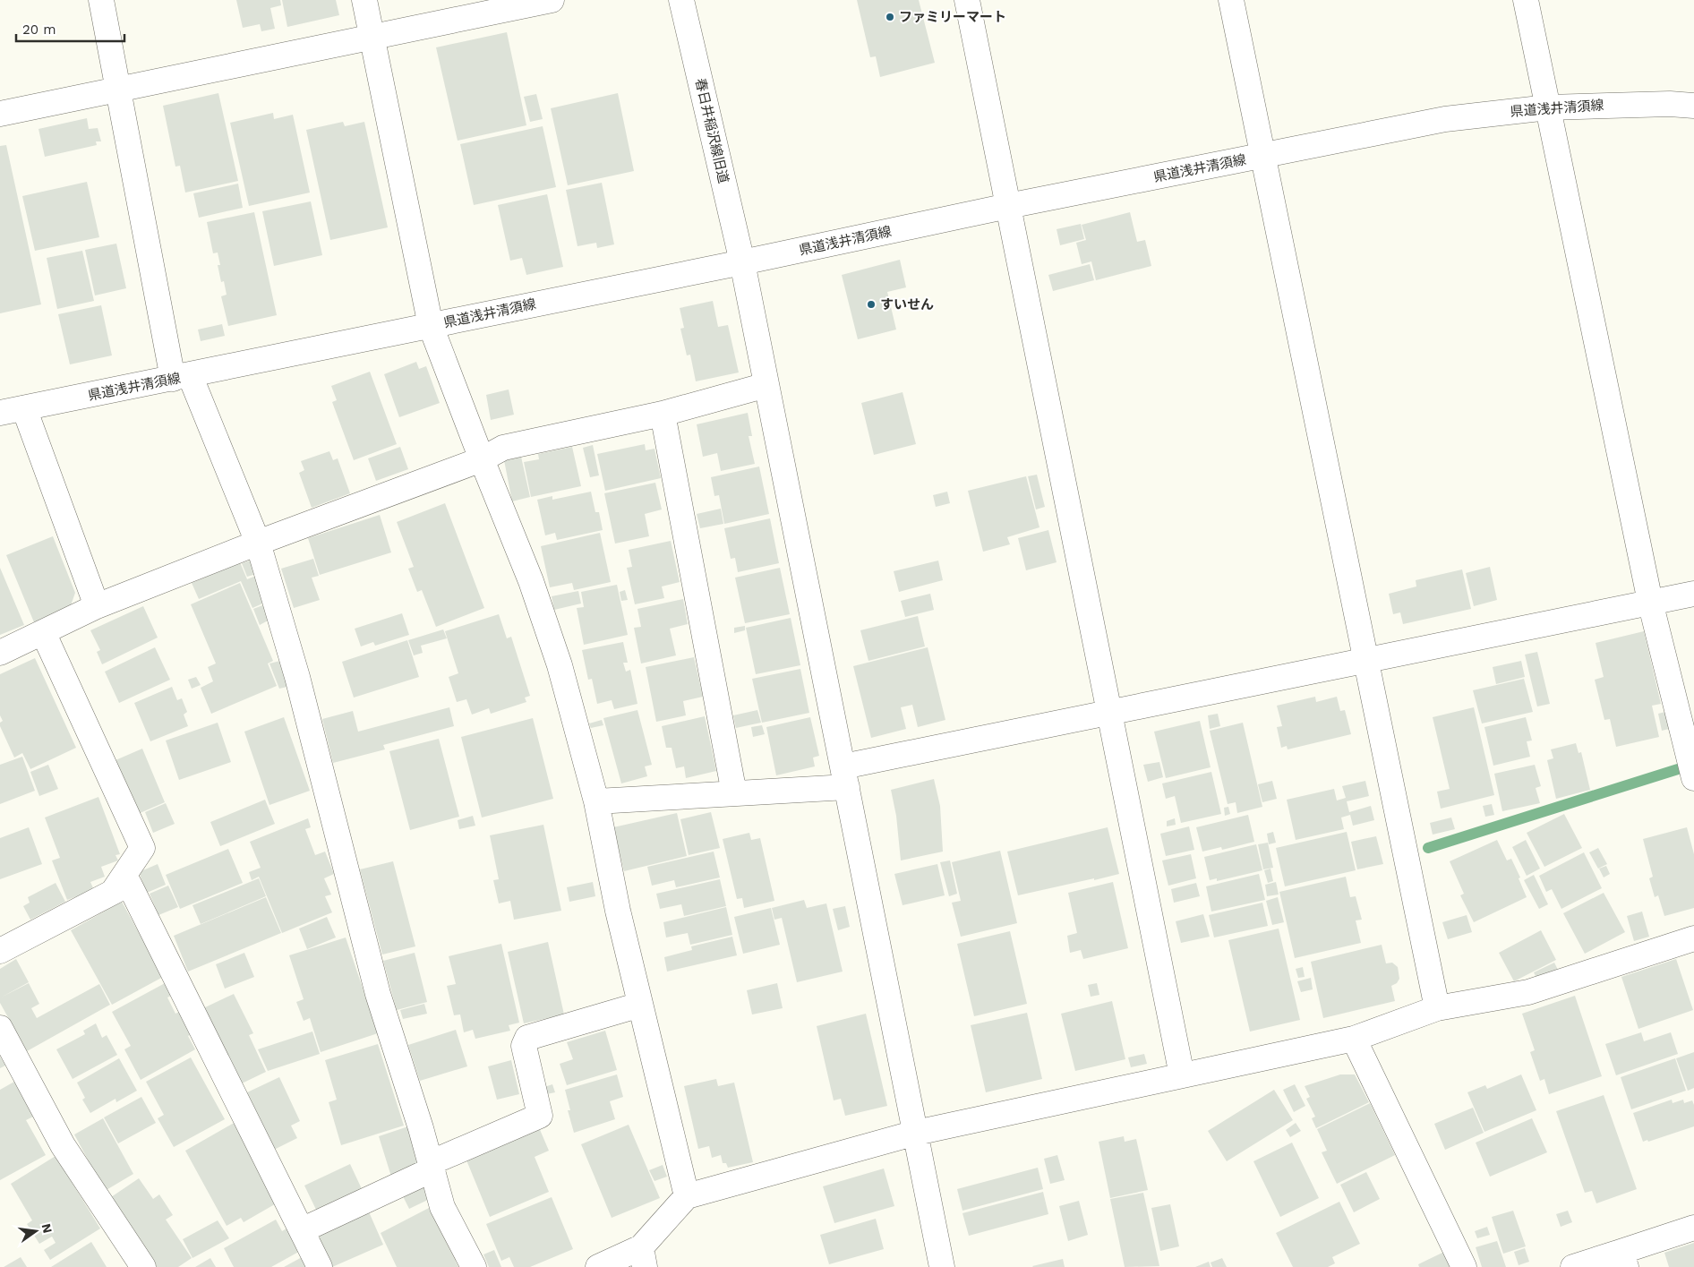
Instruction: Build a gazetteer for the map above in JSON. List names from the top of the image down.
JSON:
{
  "streets": {
    "street": ["県道浅井清須線", "春日井稲沢線旧道"]
  },
  "crossings": [
    ["県道浅井清須線", "春日井稲沢線旧道"]
  ],
  "places": ["ファミリーマート", "すいせん"],
  "scale_bar": "20 m",
  "north": "right"
}
